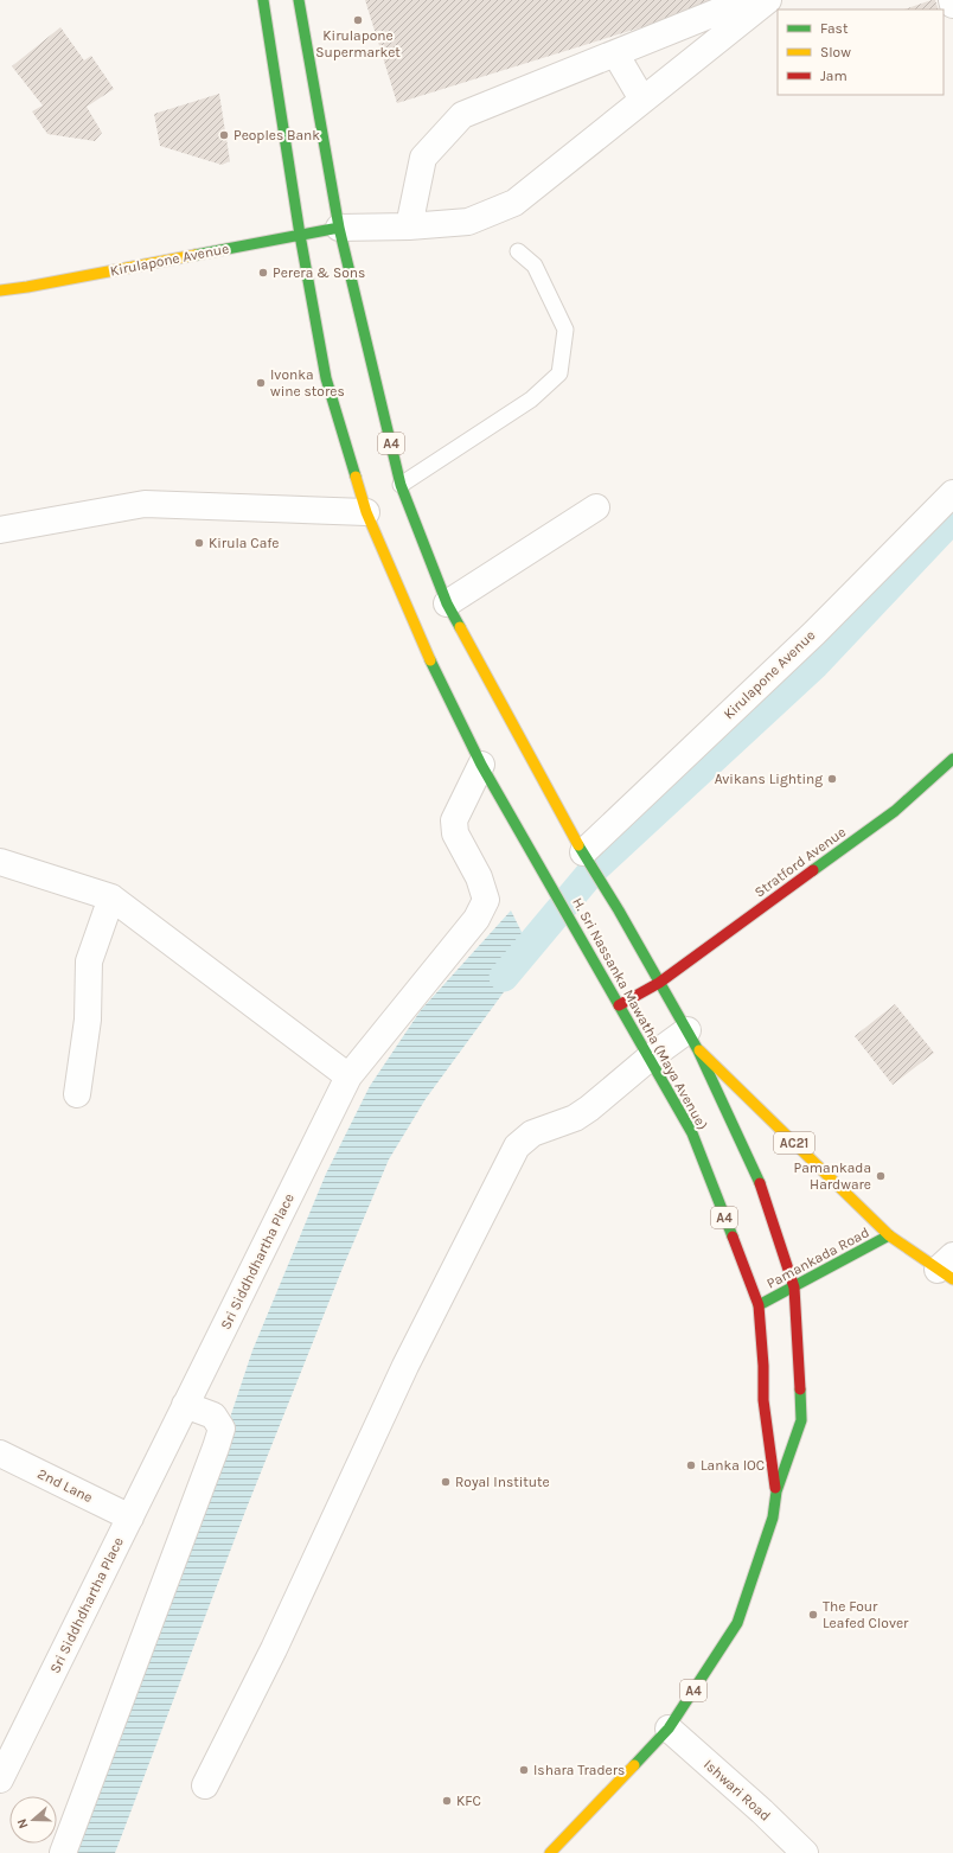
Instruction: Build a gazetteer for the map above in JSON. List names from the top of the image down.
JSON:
{
  "streets": {
    "main road": [
      "Kirulapone Avenue",
      "A4",
      "Stratford Avenue",
      "H. Sri Nassanka Mawatha (Maya Avenue)",
      "AC21",
      "Pamankada Road"
    ],
    "street": ["Sri Siddhdhartha Place", "2nd Lane", "Ishwari Road"]
  },
  "crossings": [
    ["Kirulapone Avenue", "A4"],
    ["Kirulapone Avenue", "H. Sri Nassanka Mawatha (Maya Avenue)"],
    ["A4", "H. Sri Nassanka Mawatha (Maya Avenue)"],
    ["A4", "Sri Siddhdhartha Place"],
    ["Stratford Avenue", "H. Sri Nassanka Mawatha (Maya Avenue)"],
    ["H. Sri Nassanka Mawatha (Maya Avenue)", "Pamankada Road"],
    ["H. Sri Nassanka Mawatha (Maya Avenue)", "Sri Siddhdhartha Place"],
    ["H. Sri Nassanka Mawatha (Maya Avenue)", "Ishwari Road"],
    ["Sri Siddhdhartha Place", "2nd Lane"]
  ],
  "places": [
    "Kirulapone Supermarket",
    "Peoples Bank",
    "Perera & Sons",
    "Ivonka wine stores",
    "Kirula Cafe",
    "Avikans Lighting",
    "Pamankada Hardware",
    "Lanka IOC",
    "Royal Institute",
    "The Four Leafed Clover",
    "Ishara Traders",
    "KFC"
  ],
  "legend": ["Fast", "Slow", "Jam"],
  "north": "left"
}
